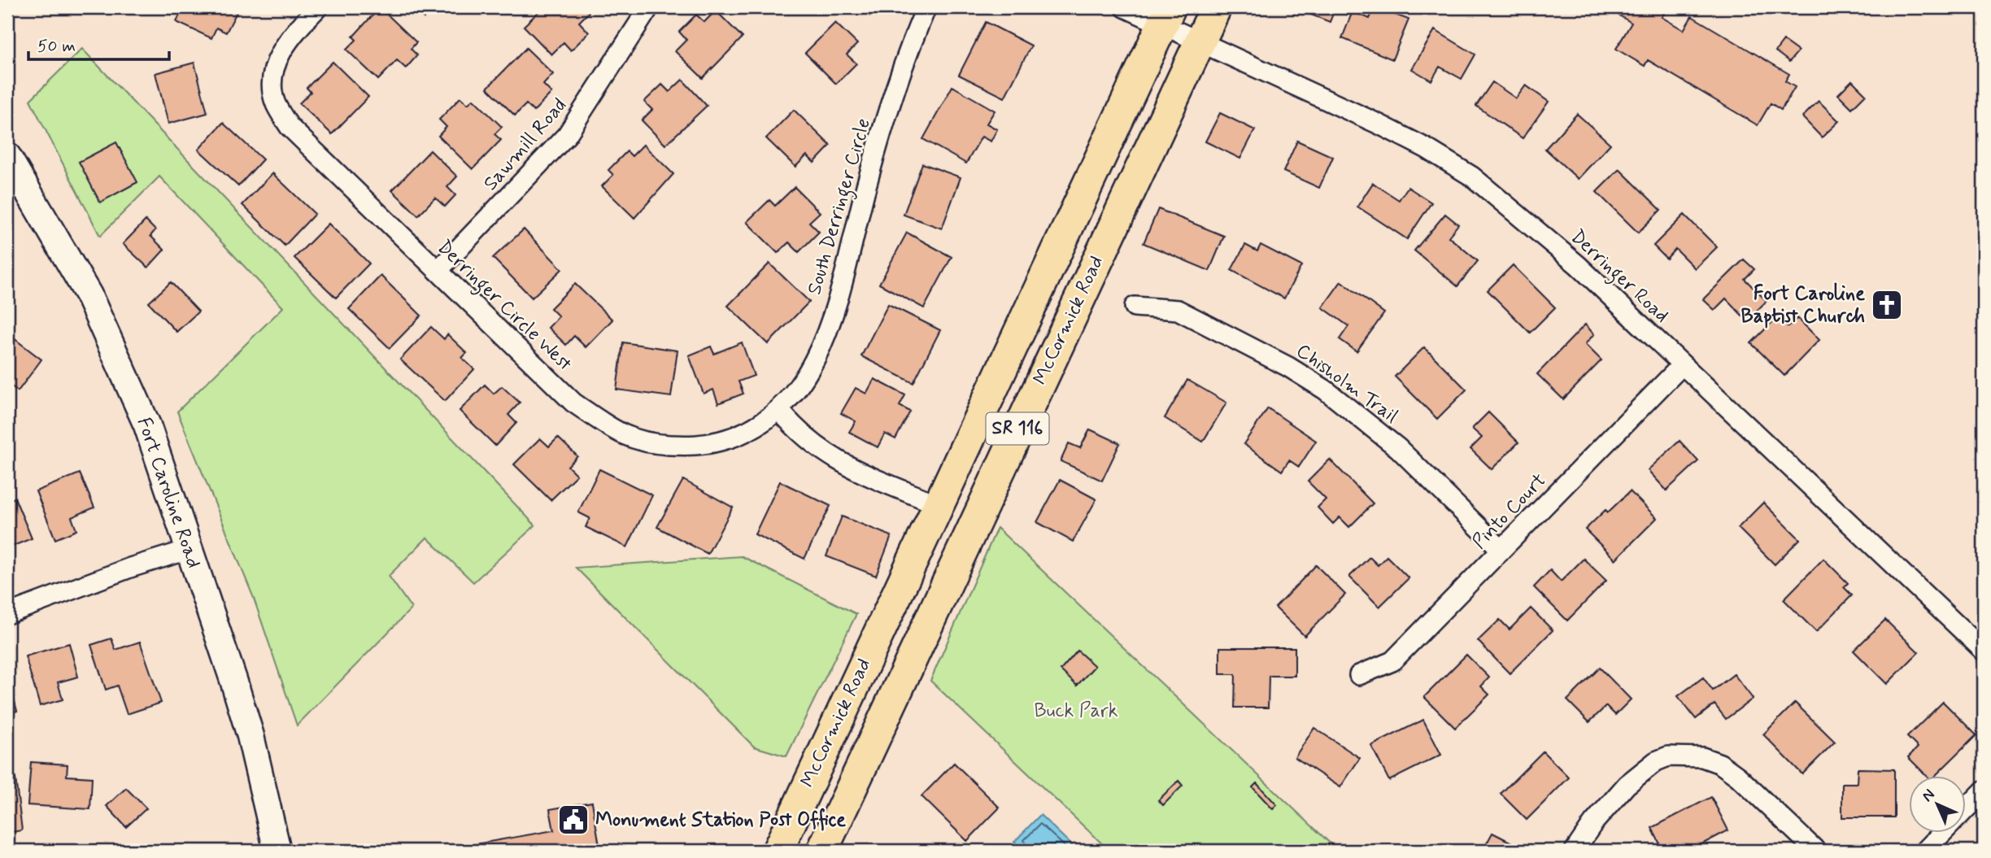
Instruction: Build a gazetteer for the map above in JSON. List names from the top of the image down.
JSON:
{
  "streets": {
    "main road": ["McCormick Road", "SR 116"],
    "street": [
      "Sawmill Road",
      "South Derringer Circle",
      "Derringer Road",
      "Derringer Circle West",
      "Chisholm Trail",
      "Fort Caroline Road",
      "Pinto Court"
    ]
  },
  "crossings": [
    ["Sawmill Road", "Derringer Circle West"],
    ["South Derringer Circle", "Derringer Circle West"],
    ["Derringer Road", "McCormick Road"],
    ["Derringer Road", "Pinto Court"],
    ["Chisholm Trail", "Pinto Court"]
  ],
  "parks": ["Buck Park"],
  "places": {
    "church": ["Fort Caroline Baptist Church"],
    "public building": ["Monument Station Post Office"]
  },
  "scale_bar": "50 m",
  "north": "top left"
}
